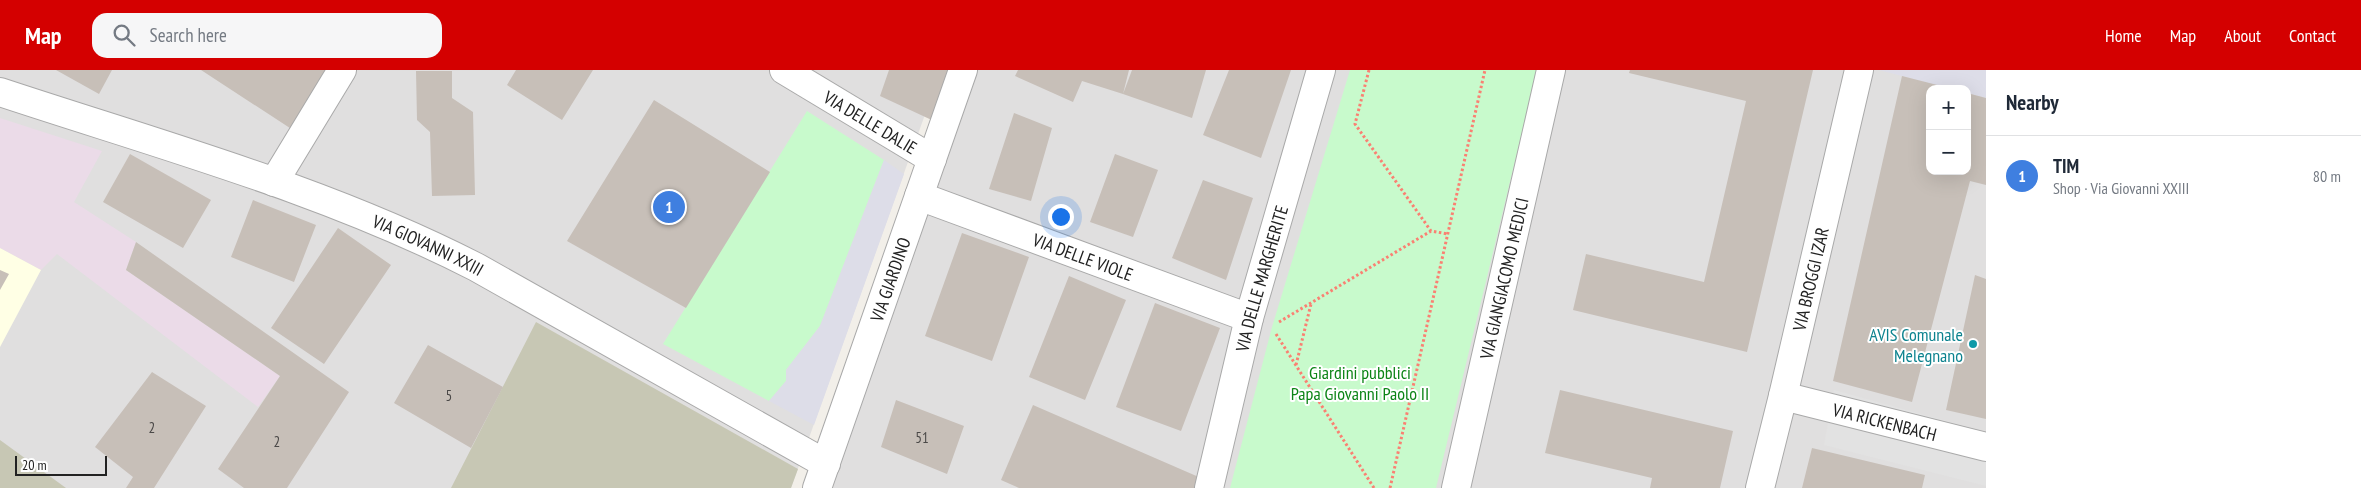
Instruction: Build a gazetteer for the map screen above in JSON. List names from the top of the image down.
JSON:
{
  "streets": {
    "street": [
      "VIA DELLE DALIE",
      "VIA GIOVANNI XXIII",
      "VIA DELLE VIOLE",
      "VIA DELLE MARGHERITE",
      "VIA GIARDINO",
      "VIA GIANGIACOMO MEDICI",
      "VIA BROGGI IZAR",
      "VIA RICKENBACH"
    ]
  },
  "crossings": [
    ["VIA DELLE DALIE", "VIA GIARDINO"],
    ["VIA GIOVANNI XXIII", "VIA GIARDINO"],
    ["VIA DELLE VIOLE", "VIA DELLE MARGHERITE"],
    ["VIA DELLE VIOLE", "VIA GIARDINO"],
    ["VIA BROGGI IZAR", "VIA RICKENBACH"]
  ],
  "parks": ["Giardini pubblici Papa Giovanni Paolo II"],
  "places": ["AVIS Comunale Melegnano"],
  "house_numbers": [
    "5",
    "2",
    "51",
    "2"
  ],
  "scale_bar": "20 m",
  "page": {
    "header": "Map",
    "search": "Search here",
    "nav": [
      "Home",
      "Map",
      "About",
      "Contact"
    ],
    "heading": "Nearby",
    "map_buttons": ["+", "−"],
    "list": [
      {
        "mark": "1",
        "name": "TIM",
        "note": "Shop · Via Giovanni XXIII",
        "value": "80 m"
      }
    ],
    "pins": "1",
    "scale": "20 m"
  }
}
